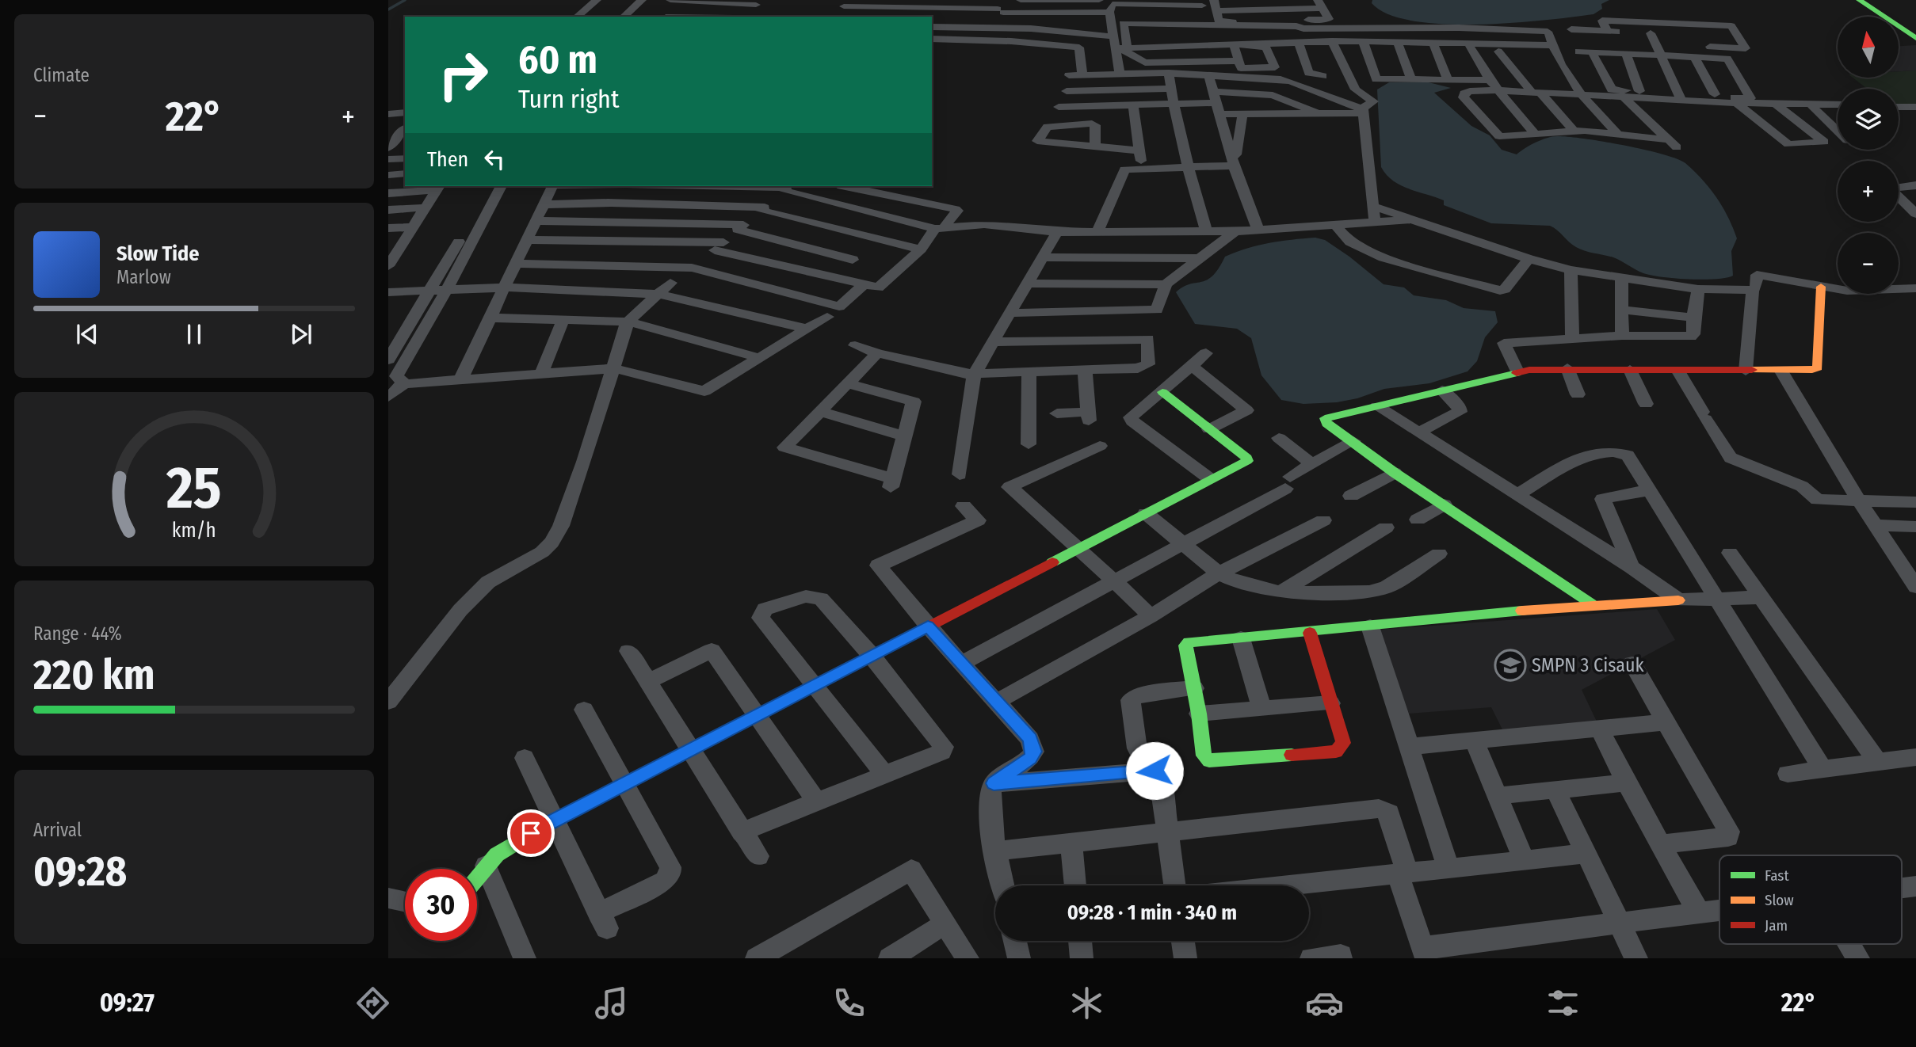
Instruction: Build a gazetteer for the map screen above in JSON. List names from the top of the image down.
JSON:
{
  "places": {
    "school or university": ["SMPN 3 Cisauk"]
  },
  "legend": ["Fast", "Slow", "Jam"],
  "north": "top",
  "page": {
    "tile": [
      "Climate",
      ["Range · 44%", "220 km"],
      ["Arrival", "09:28"]
    ],
    "map_buttons": ["+", "−"],
    "turn": ["60 m", "Turn right"],
    "heat": ["−", "22°", "+"],
    "then": "Then",
    "song": ["Slow Tide", "Marlow"],
    "limit": "30",
    "trip": "09:28 · 1 min · 340 m",
    "tabs": ["09:27", "22°"],
    "gauge": ["25", "km/h"]
  }
}
